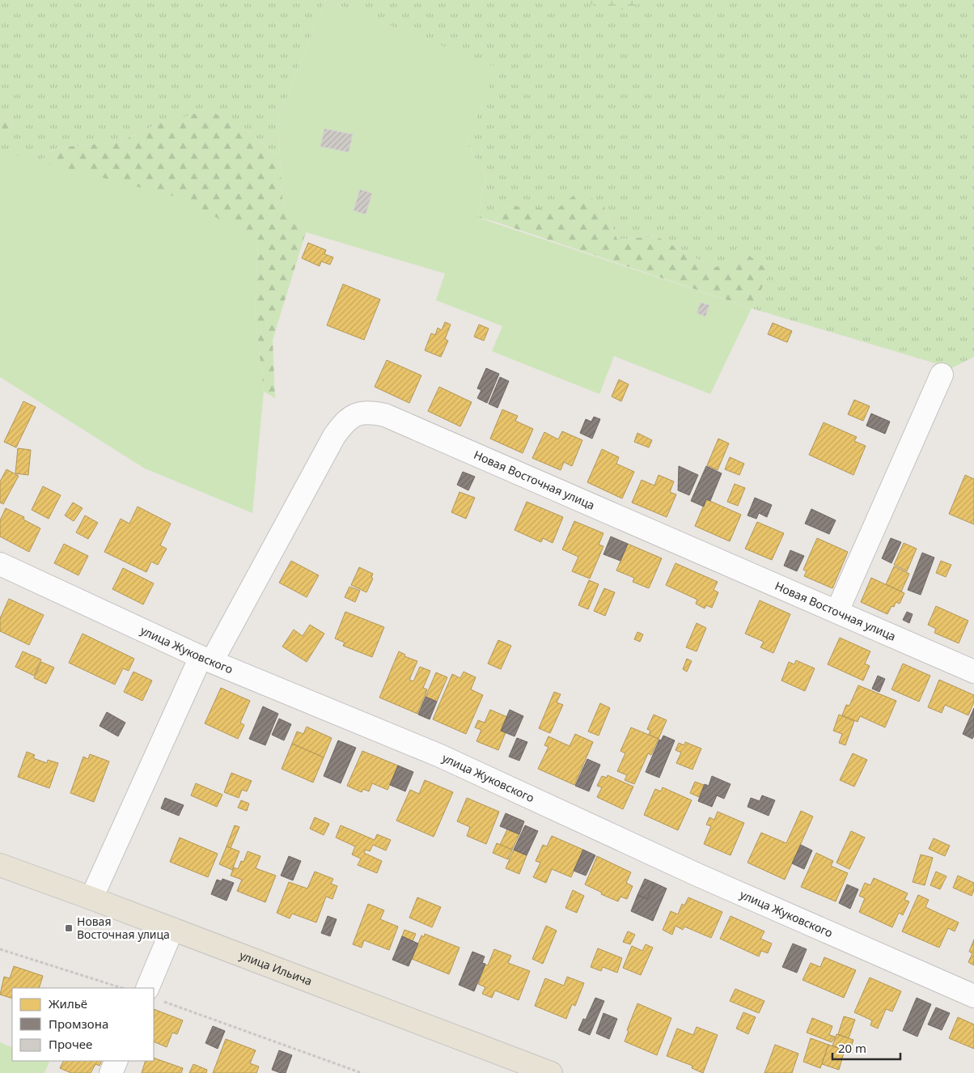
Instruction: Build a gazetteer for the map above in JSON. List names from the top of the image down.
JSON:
{
  "streets": {
    "main road": ["улица Ильича"],
    "street": ["Новая Восточная улица", "улица Жуковского"]
  },
  "crossings": [
    ["Новая Восточная улица", "улица Жуковского"],
    ["Новая Восточная улица", "улица Ильича"]
  ],
  "places": {
    "transit": ["Новая Восточная улица"]
  },
  "legend": ["Жильё", "Промзона", "Прочее"],
  "scale_bar": "20 m"
}
